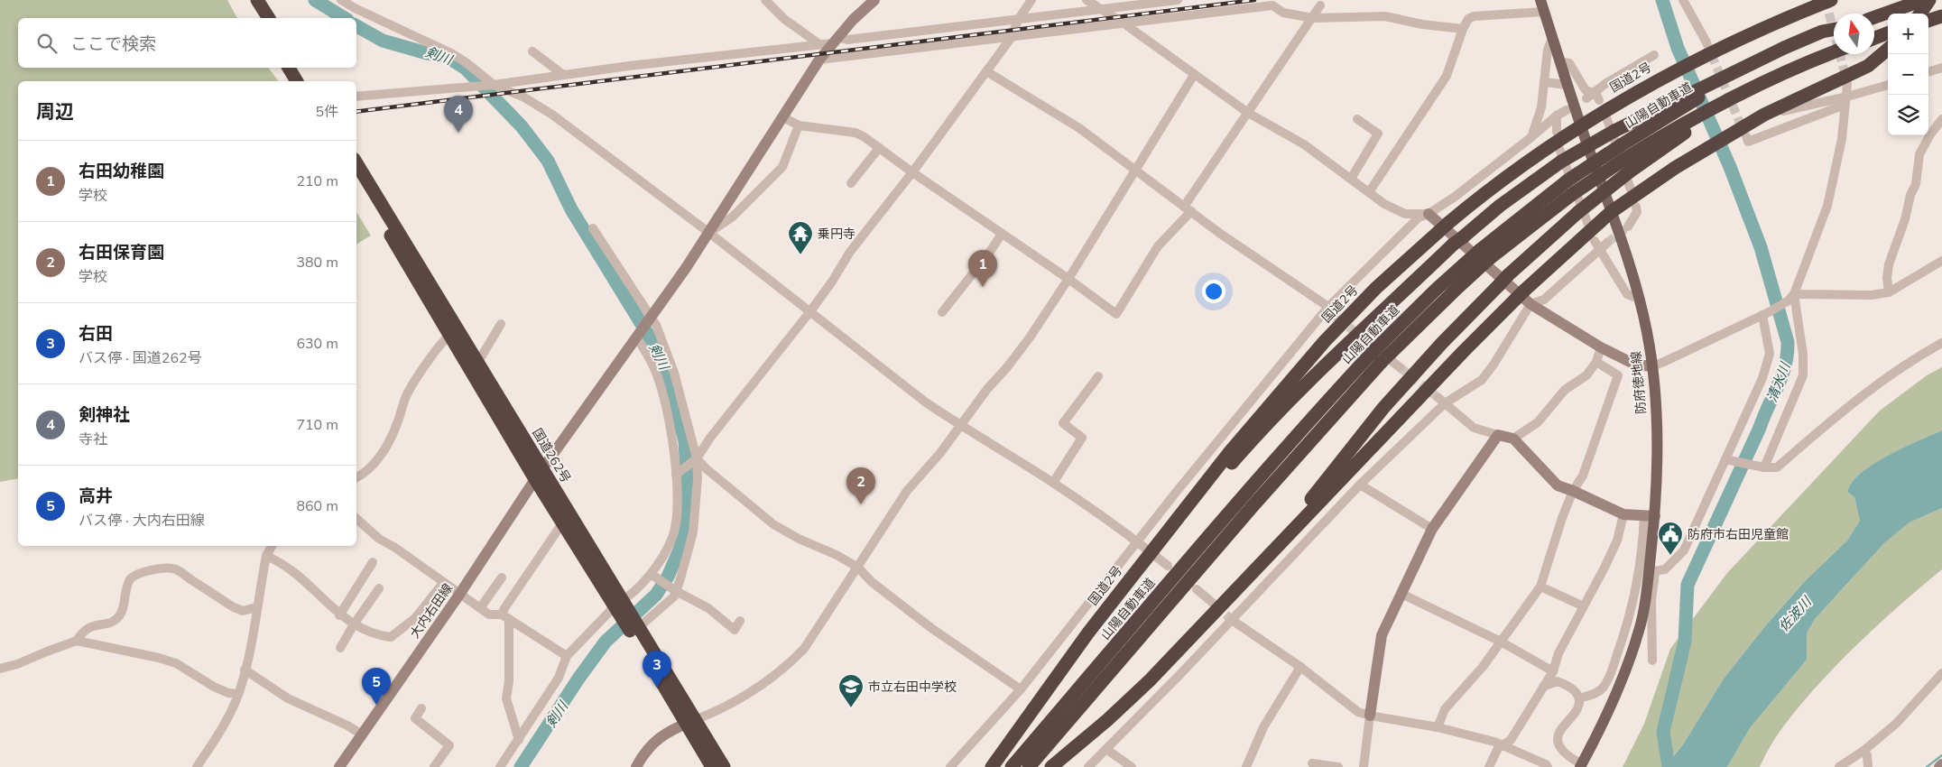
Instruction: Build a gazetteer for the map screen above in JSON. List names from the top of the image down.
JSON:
{
  "streets": {
    "highway": ["国道2号", "山陽自動車道", "国道262号"],
    "main road": ["防府徳地線"],
    "street": ["大内右田線"]
  },
  "crossings": [
    ["国道2号", "防府徳地線"],
    ["国道262号", "大内右田線"]
  ],
  "water": ["剣川", "清水川", "佐波川"],
  "places": {
    "temple": ["乗円寺"],
    "public building": ["防府市右田児童館"],
    "school or university": ["市立右田中学校"]
  },
  "north": "top",
  "page": {
    "map_buttons": ["+", "−"],
    "search": "ここで検索",
    "heading": ["周辺", "5件"],
    "pins": [
      "4",
      "1",
      "2",
      "3",
      "5"
    ],
    "list": [
      {
        "mark": "1",
        "name": "右田幼稚園",
        "note": "学校",
        "value": "210 m"
      },
      {
        "mark": "2",
        "name": "右田保育園",
        "note": "学校",
        "value": "380 m"
      },
      {
        "mark": "3",
        "name": "右田",
        "note": "バス停 · 国道262号",
        "value": "630 m"
      },
      {
        "mark": "4",
        "name": "剣神社",
        "note": "寺社",
        "value": "710 m"
      },
      {
        "mark": "5",
        "name": "高井",
        "note": "バス停 · 大内右田線",
        "value": "860 m"
      }
    ]
  }
}
